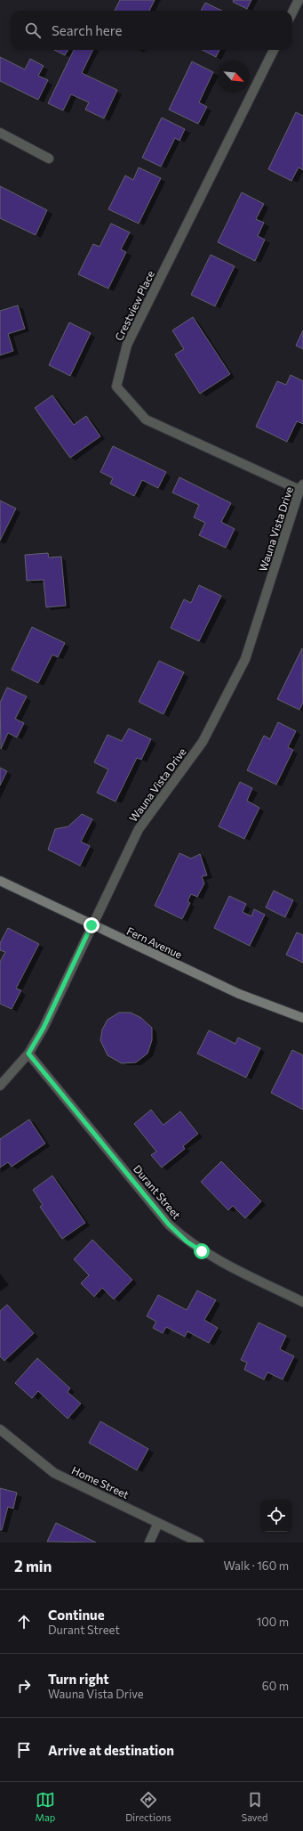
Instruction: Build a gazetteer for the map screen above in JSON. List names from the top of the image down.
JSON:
{
  "streets": {
    "main road": ["Fern Avenue"],
    "street": [
      "Crestview Place",
      "Wauna Vista Drive",
      "Durant Street",
      "Home Street"
    ]
  },
  "crossings": [
    ["Crestview Place", "Wauna Vista Drive"],
    ["Wauna Vista Drive", "Fern Avenue"],
    ["Wauna Vista Drive", "Durant Street"]
  ],
  "north": "bottom right",
  "page": {
    "search": "Search here",
    "heading": ["2 min", "Walk · 160 m"],
    "list": [
      ["Continue", "Durant Street", "100 m"],
      ["Turn right", "Wauna Vista Drive", "60 m"],
      "Arrive at destination"
    ],
    "nav": ["Map", "Directions", "Saved"]
  }
}
